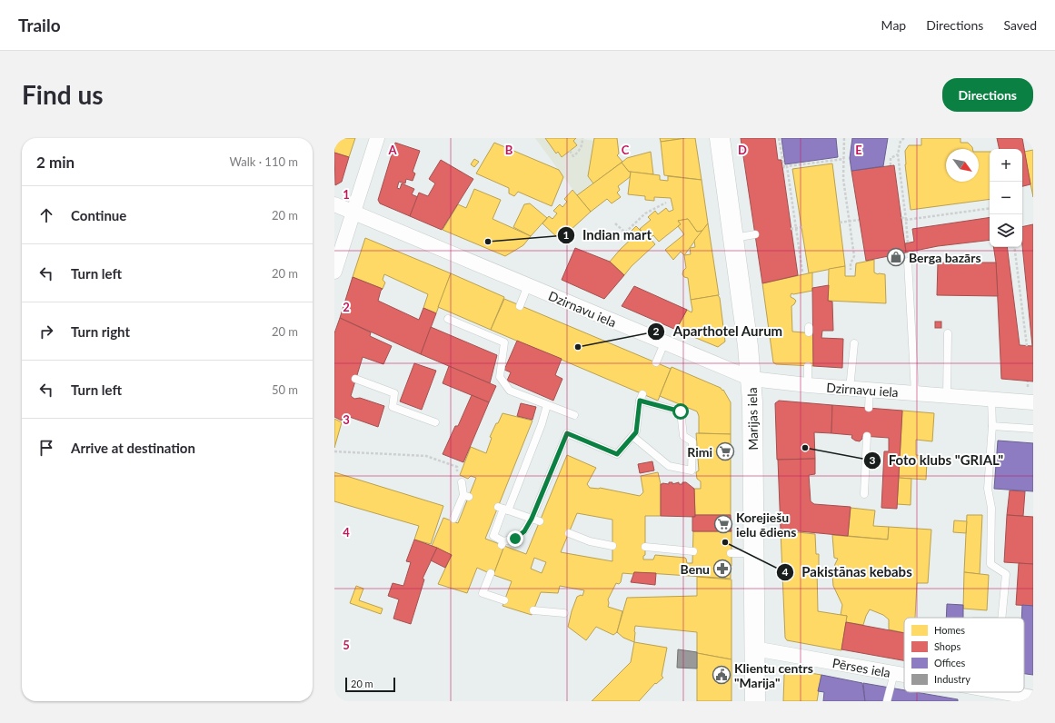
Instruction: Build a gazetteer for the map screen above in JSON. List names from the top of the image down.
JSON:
{
  "streets": {
    "main road": ["Marijas iela"],
    "street": ["Dzirnavu iela", "Pērses iela"]
  },
  "crossings": [
    ["Dzirnavu iela", "Marijas iela"],
    ["Marijas iela", "Pērses iela"]
  ],
  "places": {
    "other": [
      "Indian mart",
      "Aparthotel Aurum",
      "Foto klubs \"GRIAL\"",
      "Pakistānas kebabs"
    ],
    "shop": ["Berga bazārs"],
    "supermarket": ["Rimi", "Korejiešu ielu ēdiens"],
    "pharmacy": ["Benu"],
    "public building": ["Klientu centrs \"Marija\""]
  },
  "legend": [
    "Homes",
    "Shops",
    "Offices",
    "Industry"
  ],
  "scale_bar": "20 m",
  "north": "bottom right",
  "page": {
    "header": "Trailo",
    "nav": ["Map", "Directions", "Saved"],
    "buttons": "Directions",
    "title": "Find us",
    "heading": ["2 min", "Walk · 110 m"],
    "map_buttons": ["+", "−"],
    "list": [
      ["Continue", "20 m"],
      ["Turn left", "20 m"],
      ["Turn right", "20 m"],
      ["Turn left", "50 m"],
      "Arrive at destination"
    ],
    "scale": "20 m"
  },
  "grid": {
    "columns": [
      "A",
      "B",
      "C",
      "D",
      "E"
    ],
    "rows": [
      "1",
      "2",
      "3",
      "4",
      "5"
    ]
  }
}
